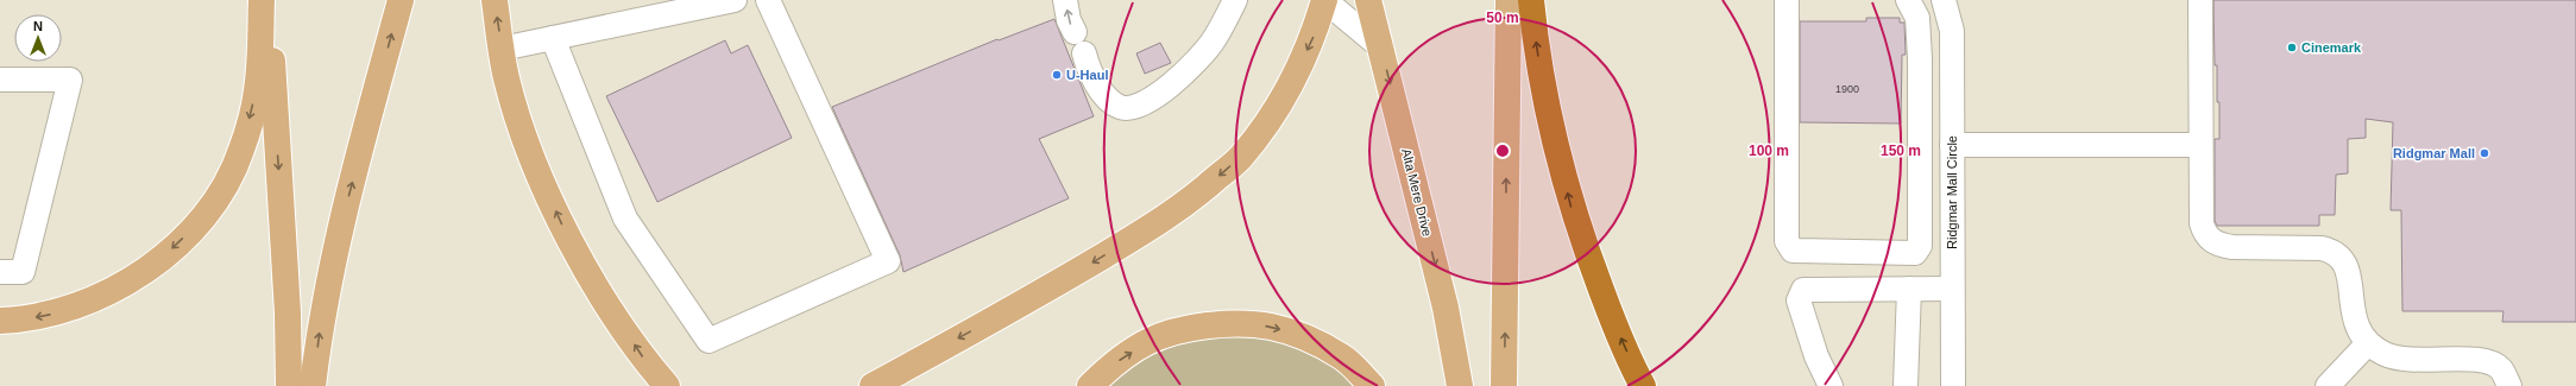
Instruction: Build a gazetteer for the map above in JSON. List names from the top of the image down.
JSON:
{
  "streets": {
    "main road": ["Alta Mere Drive"],
    "street": ["Ridgmar Mall Circle"]
  },
  "places": ["Cinemark", "U-Haul", "Ridgmar Mall"],
  "house_numbers": ["1900"],
  "north": "top",
  "rings": ["50 m", "100 m", "150 m"]
}
